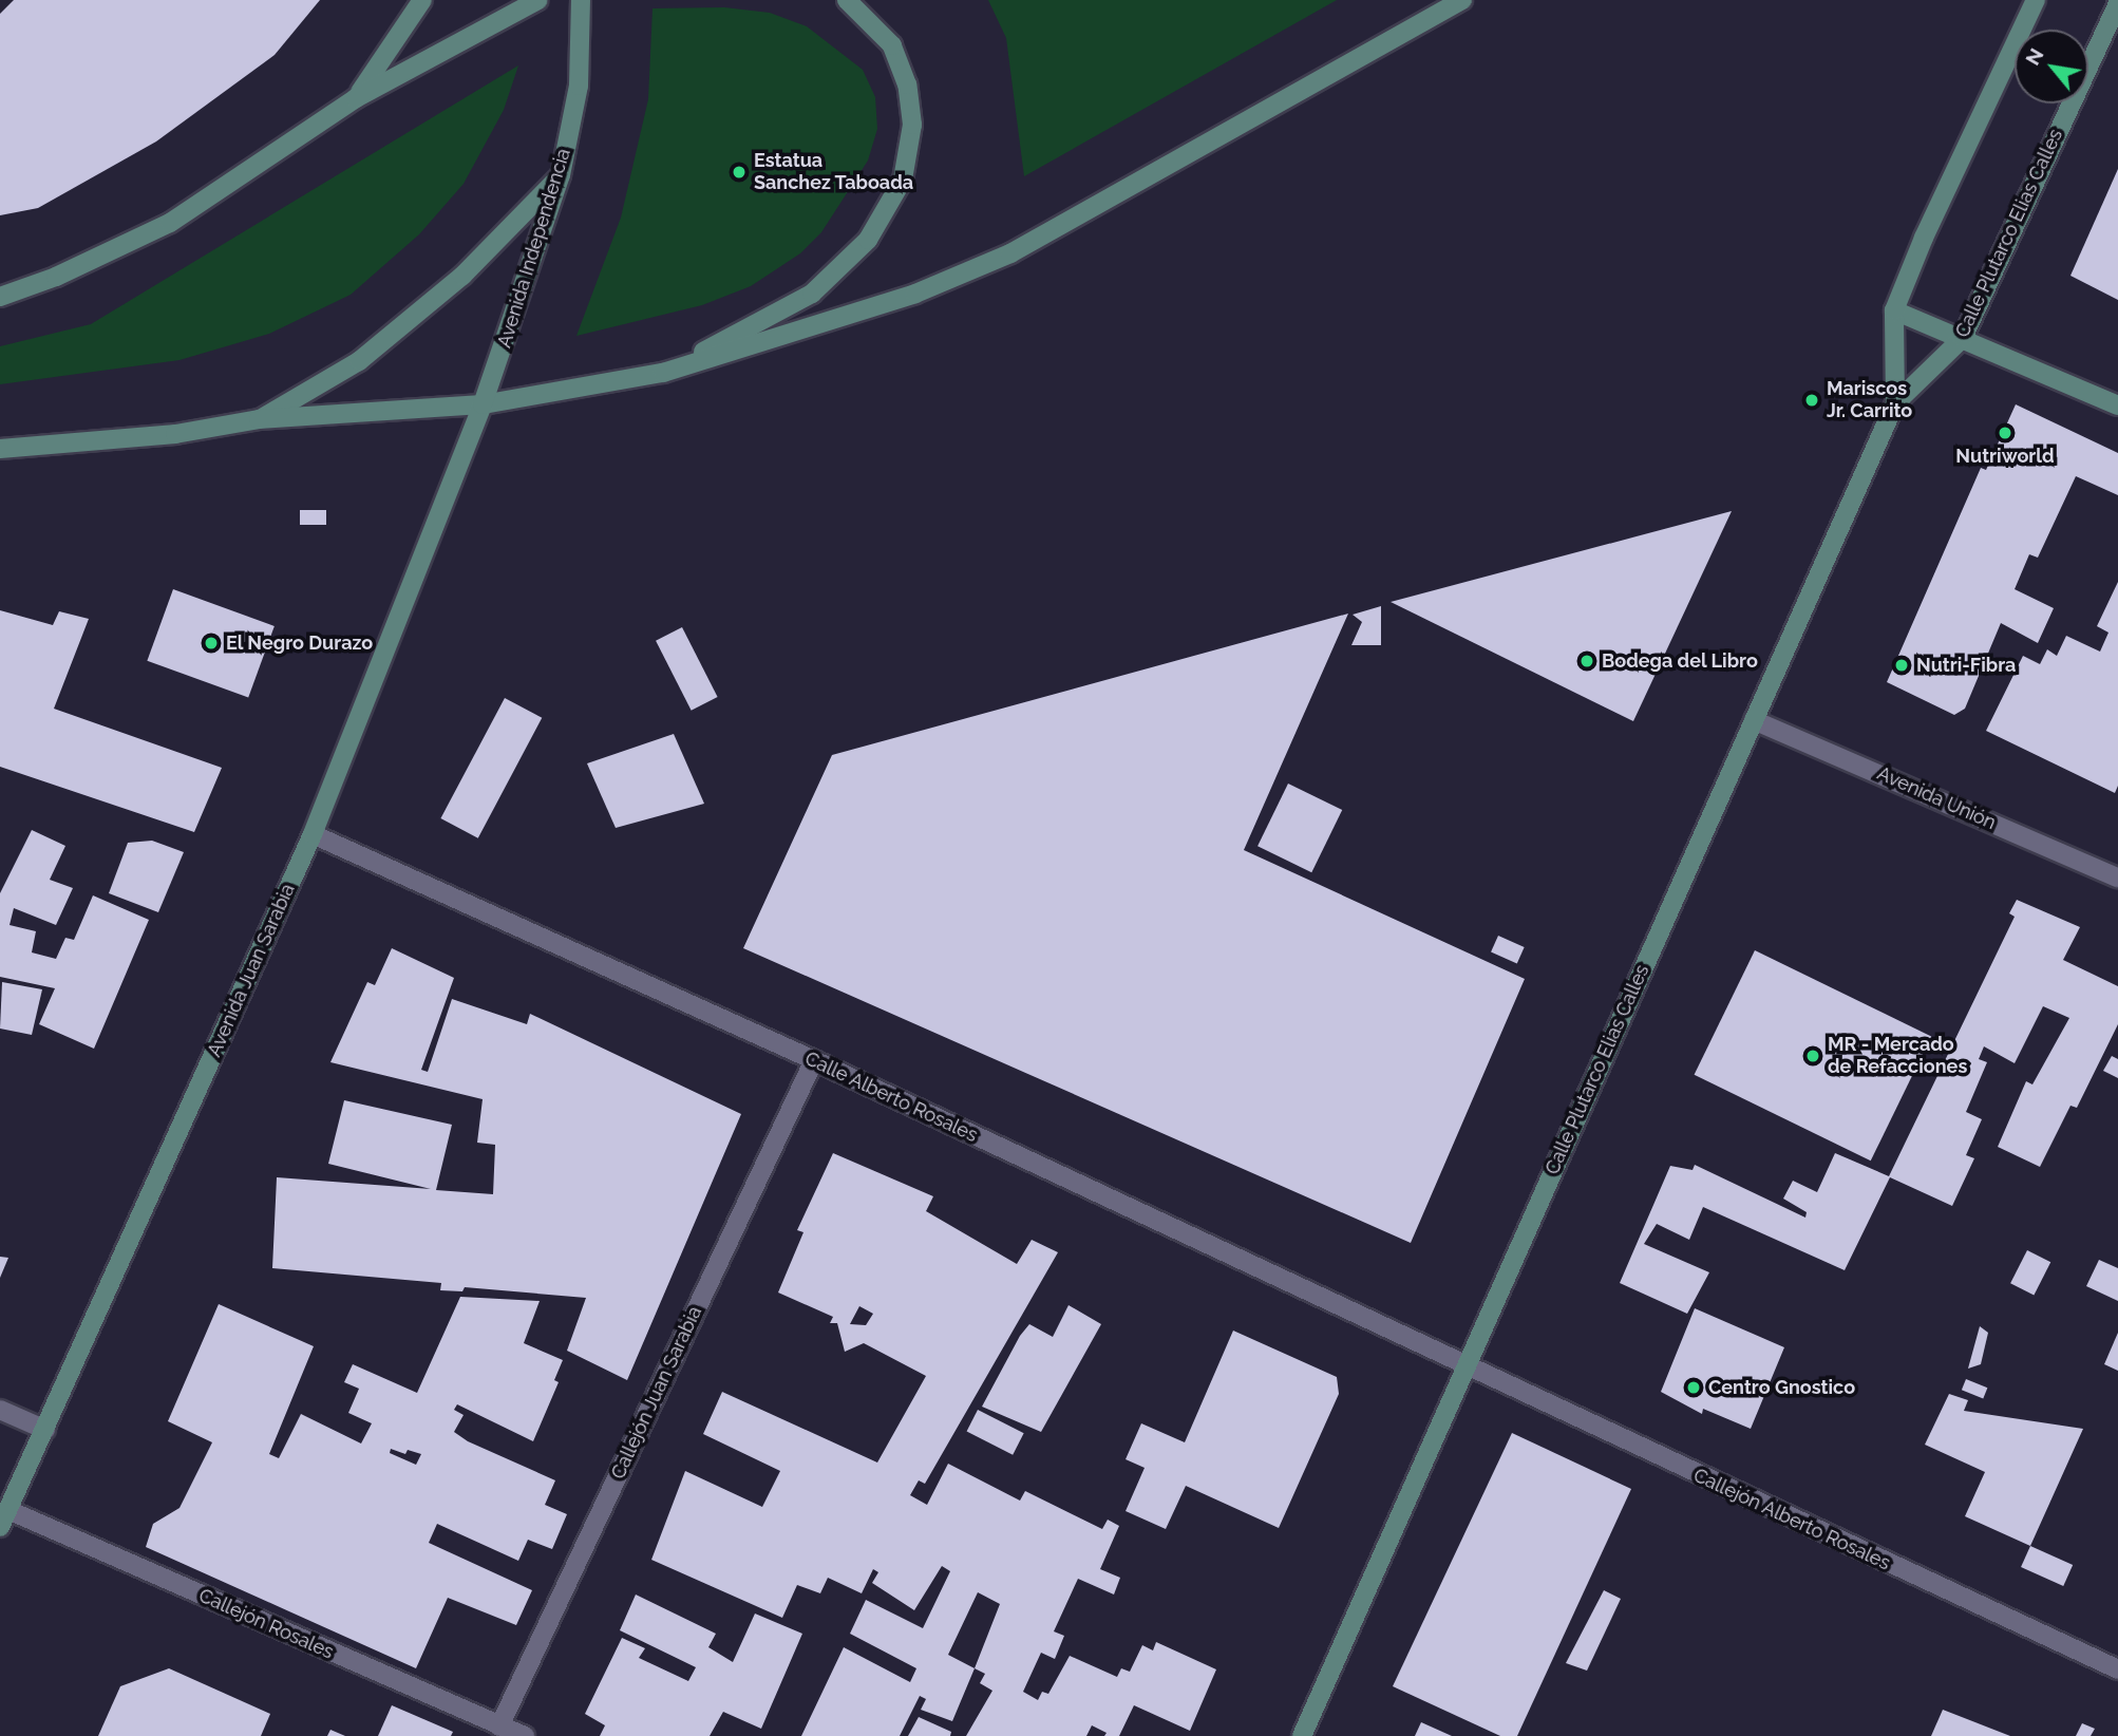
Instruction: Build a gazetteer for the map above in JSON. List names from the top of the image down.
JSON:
{
  "streets": {
    "main road": ["Calle Plutarco Elias Calles", "Avenida Independencia", "Avenida Juan Sarabia"],
    "street": [
      "Avenida Unión",
      "Calle Alberto Rosales",
      "Callejón Juan Sarabia",
      "Callejón Alberto Rosales",
      "Callejón Rosales"
    ]
  },
  "crossings": [
    ["Calle Plutarco Elias Calles", "Avenida Unión"],
    ["Calle Plutarco Elias Calles", "Calle Alberto Rosales"],
    ["Calle Plutarco Elias Calles", "Callejón Alberto Rosales"],
    ["Avenida Independencia", "Avenida Juan Sarabia"],
    ["Avenida Juan Sarabia", "Calle Alberto Rosales"],
    ["Avenida Juan Sarabia", "Callejón Rosales"],
    ["Calle Alberto Rosales", "Callejón Juan Sarabia"],
    ["Calle Alberto Rosales", "Callejón Alberto Rosales"],
    ["Callejón Juan Sarabia", "Callejón Rosales"]
  ],
  "places": [
    "Estatua Sanchez Taboada",
    "Mariscos Jr. Carrito",
    "Nutriworld",
    "El Negro Durazo",
    "Bodega del Libro",
    "Nutri-Fibra",
    "MR - Mercado de Refacciones",
    "Centro Gnostico"
  ],
  "north": "top left"
}
